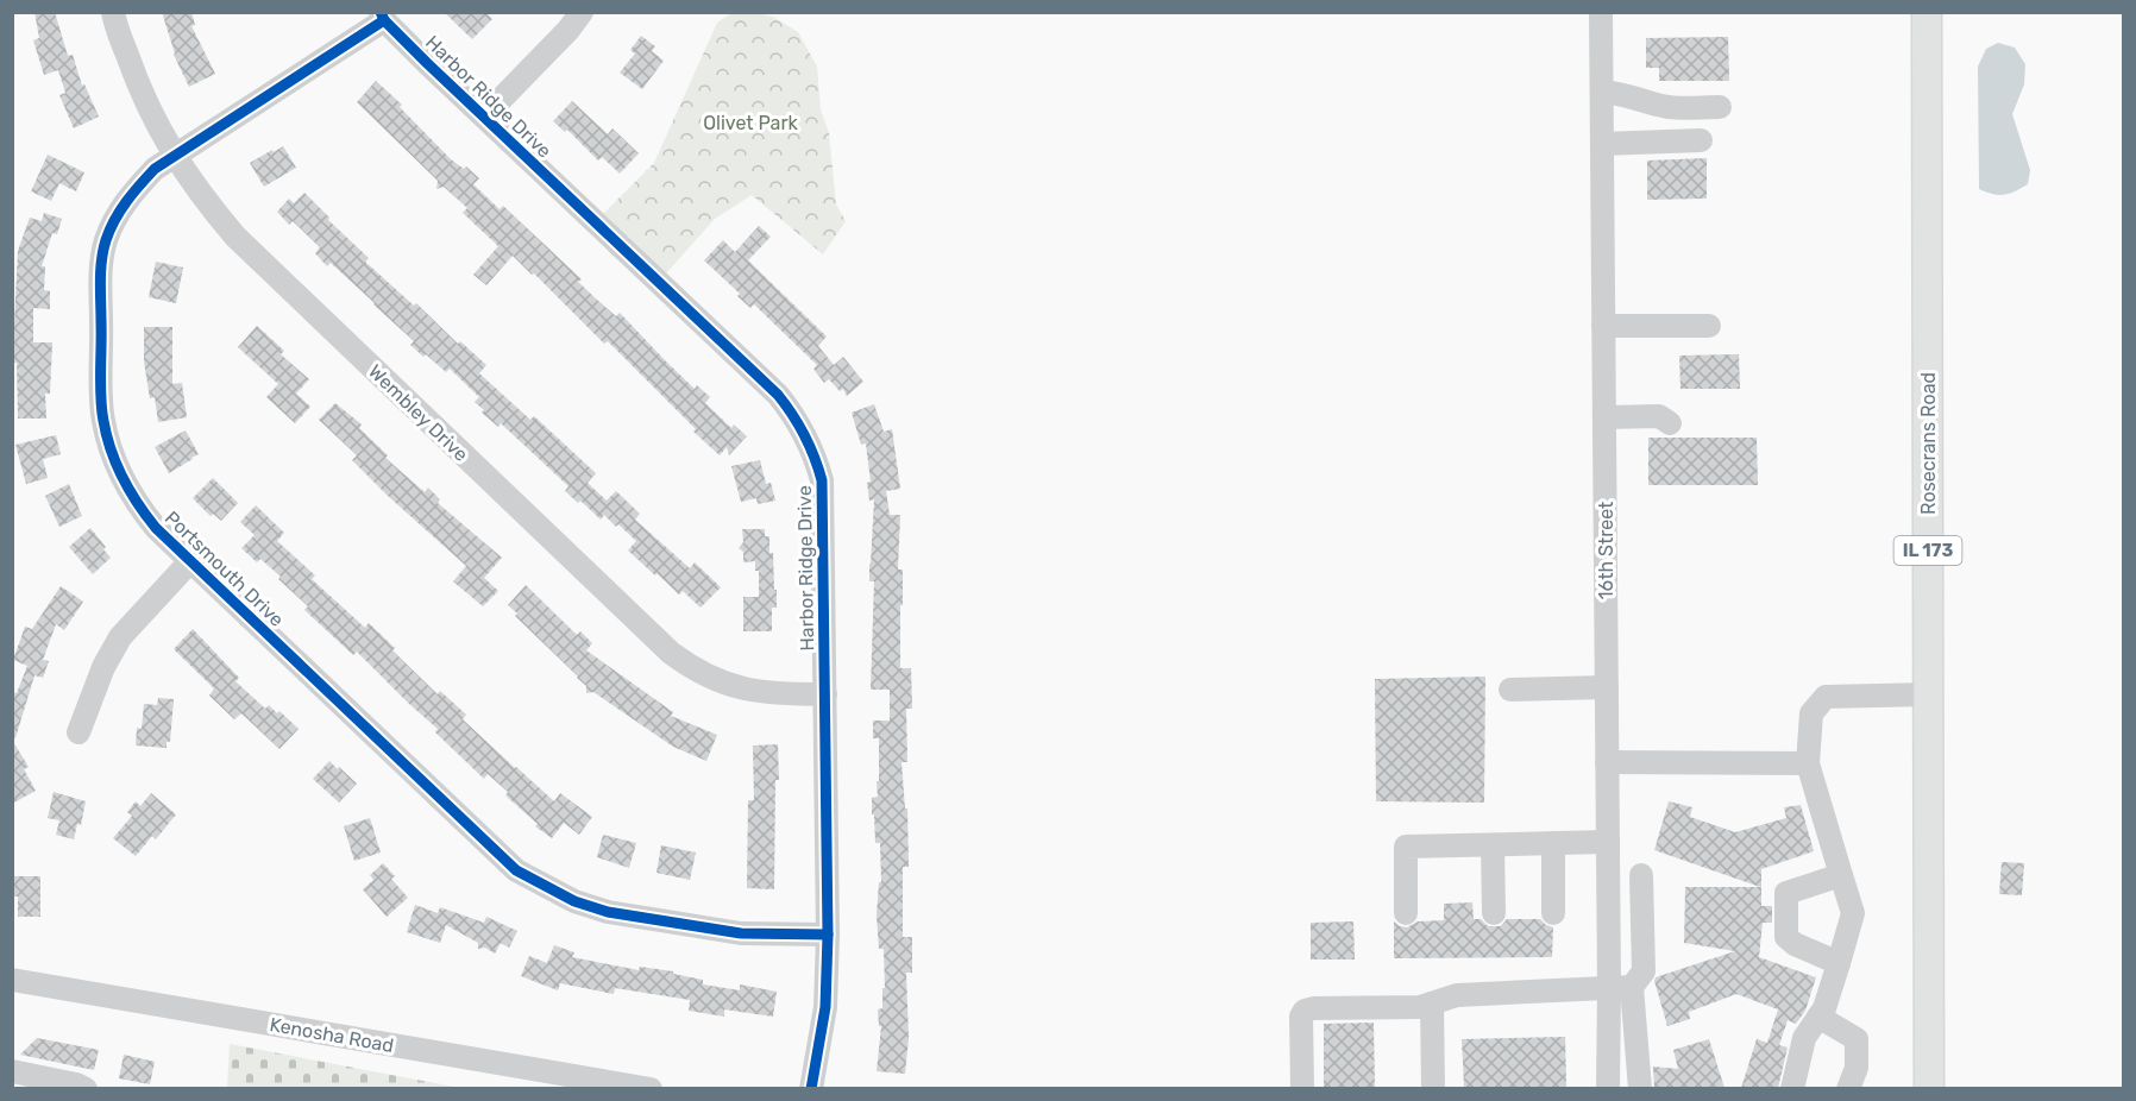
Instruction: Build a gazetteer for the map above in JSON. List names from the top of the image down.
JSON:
{
  "streets": {
    "main road": ["Rosecrans Road", "IL 173"],
    "street": [
      "Harbor Ridge Drive",
      "Wembley Drive",
      "16th Street",
      "Portsmouth Drive",
      "Kenosha Road"
    ]
  },
  "crossings": [
    ["Harbor Ridge Drive", "Wembley Drive"],
    ["Harbor Ridge Drive", "Portsmouth Drive"],
    ["Wembley Drive", "Portsmouth Drive"]
  ],
  "parks": ["Olivet Park"]
}
